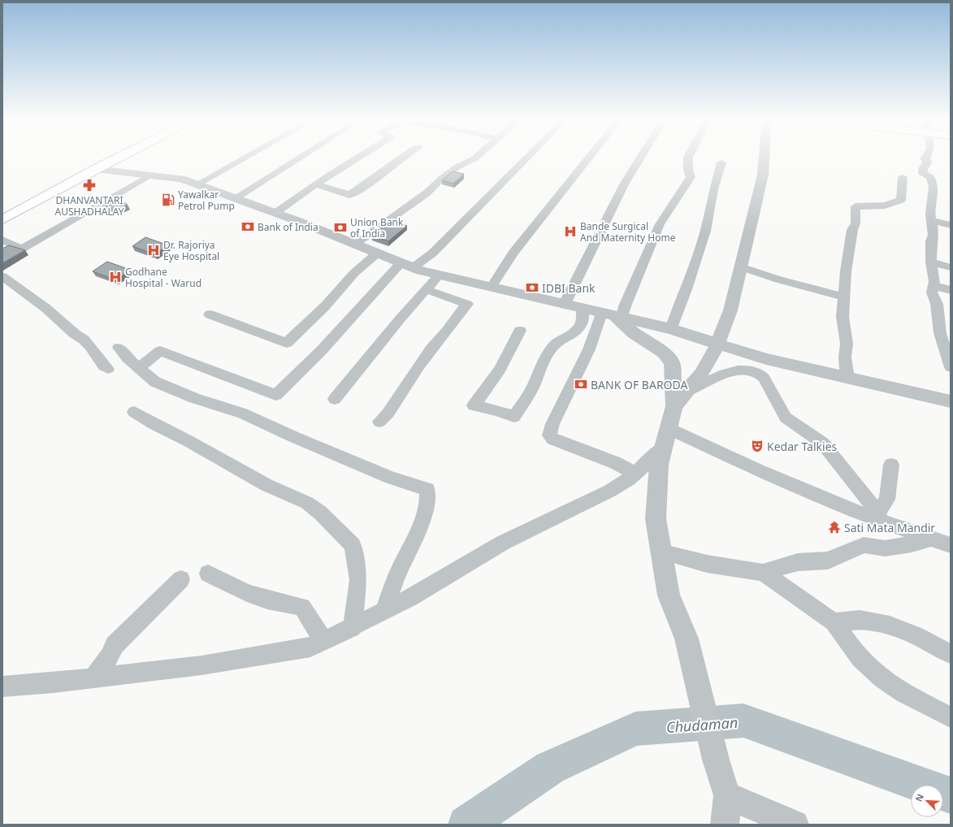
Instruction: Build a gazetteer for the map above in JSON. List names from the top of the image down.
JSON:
{
  "water": ["Chudaman"],
  "places": {
    "pharmacy": ["DHANVANTARI AUSHADHALAY"],
    "fuel station": ["Yawalkar Petrol Pump"],
    "bank": [
      "Bank of India",
      "Union Bank of India",
      "IDBI Bank",
      "BANK OF BARODA"
    ],
    "hospital": ["Bande Surgical And Maternity Home", "Dr. Rajoriya Eye Hospital", "Godhane Hospital - Warud"],
    "theatre": ["Kedar Talkies"],
    "temple": ["Sati Mata Mandir"]
  },
  "north": "top left"
}
